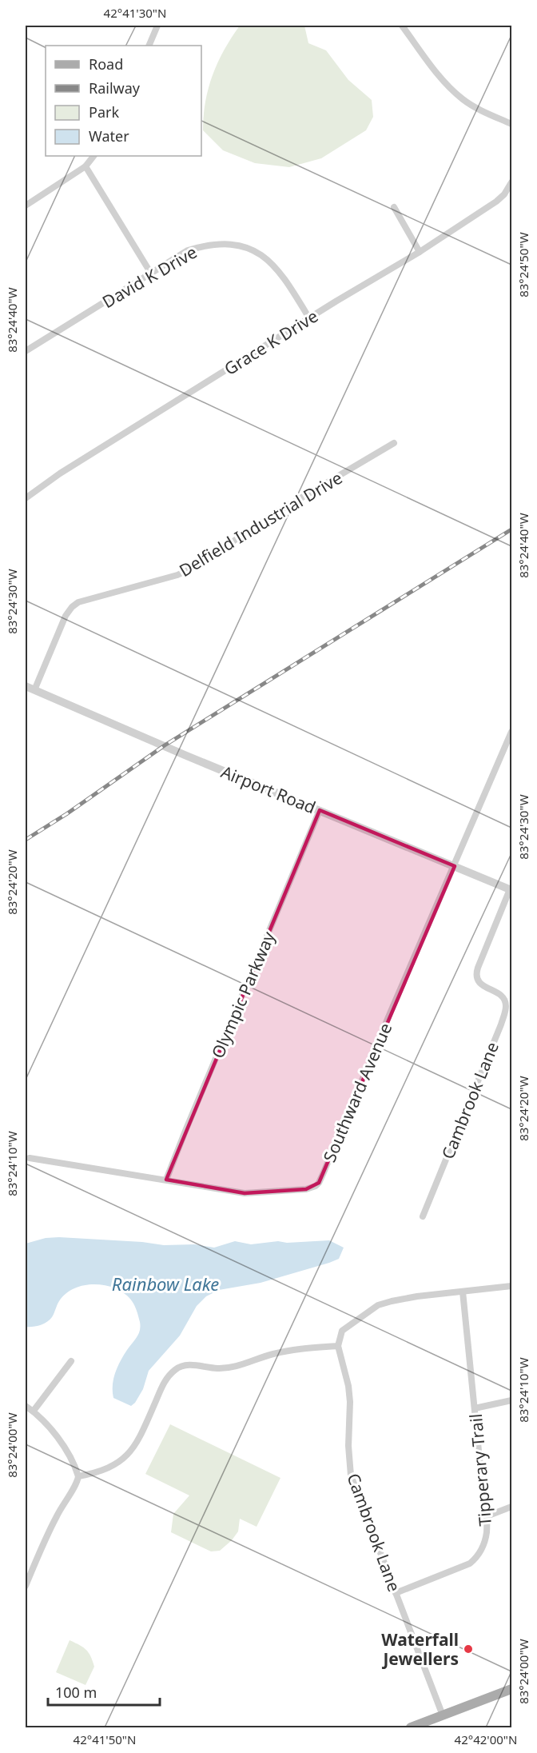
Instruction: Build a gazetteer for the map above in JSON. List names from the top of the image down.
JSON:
{
  "streets": {
    "street": [
      "David K Drive",
      "Grace K Drive",
      "Delfield Industrial Drive",
      "Airport Road",
      "Olympic Parkway",
      "Southward Avenue",
      "Cambrook Lane",
      "Tipperary Trail"
    ]
  },
  "crossings": [
    ["David K Drive", "Grace K Drive"],
    ["Delfield Industrial Drive", "Airport Road"],
    ["Airport Road", "Olympic Parkway"],
    ["Airport Road", "Southward Avenue"],
    ["Airport Road", "Cambrook Lane"],
    ["Olympic Parkway", "Southward Avenue"],
    ["Cambrook Lane", "Tipperary Trail"]
  ],
  "water": ["Rainbow Lake"],
  "places": ["Waterfall Jewellers"],
  "legend": [
    "Road",
    "Railway",
    "Park",
    "Water"
  ],
  "scale_bar": "100 m",
  "coordinates": [
    "42°41'30\"N",
    "83°24'50\"W",
    "83°24'40\"W",
    "83°24'30\"W",
    "83°24'20\"W",
    "83°24'10\"W",
    "83°24'00\"W",
    "42°41'50\"N",
    "42°42'00\"N"
  ]
}
